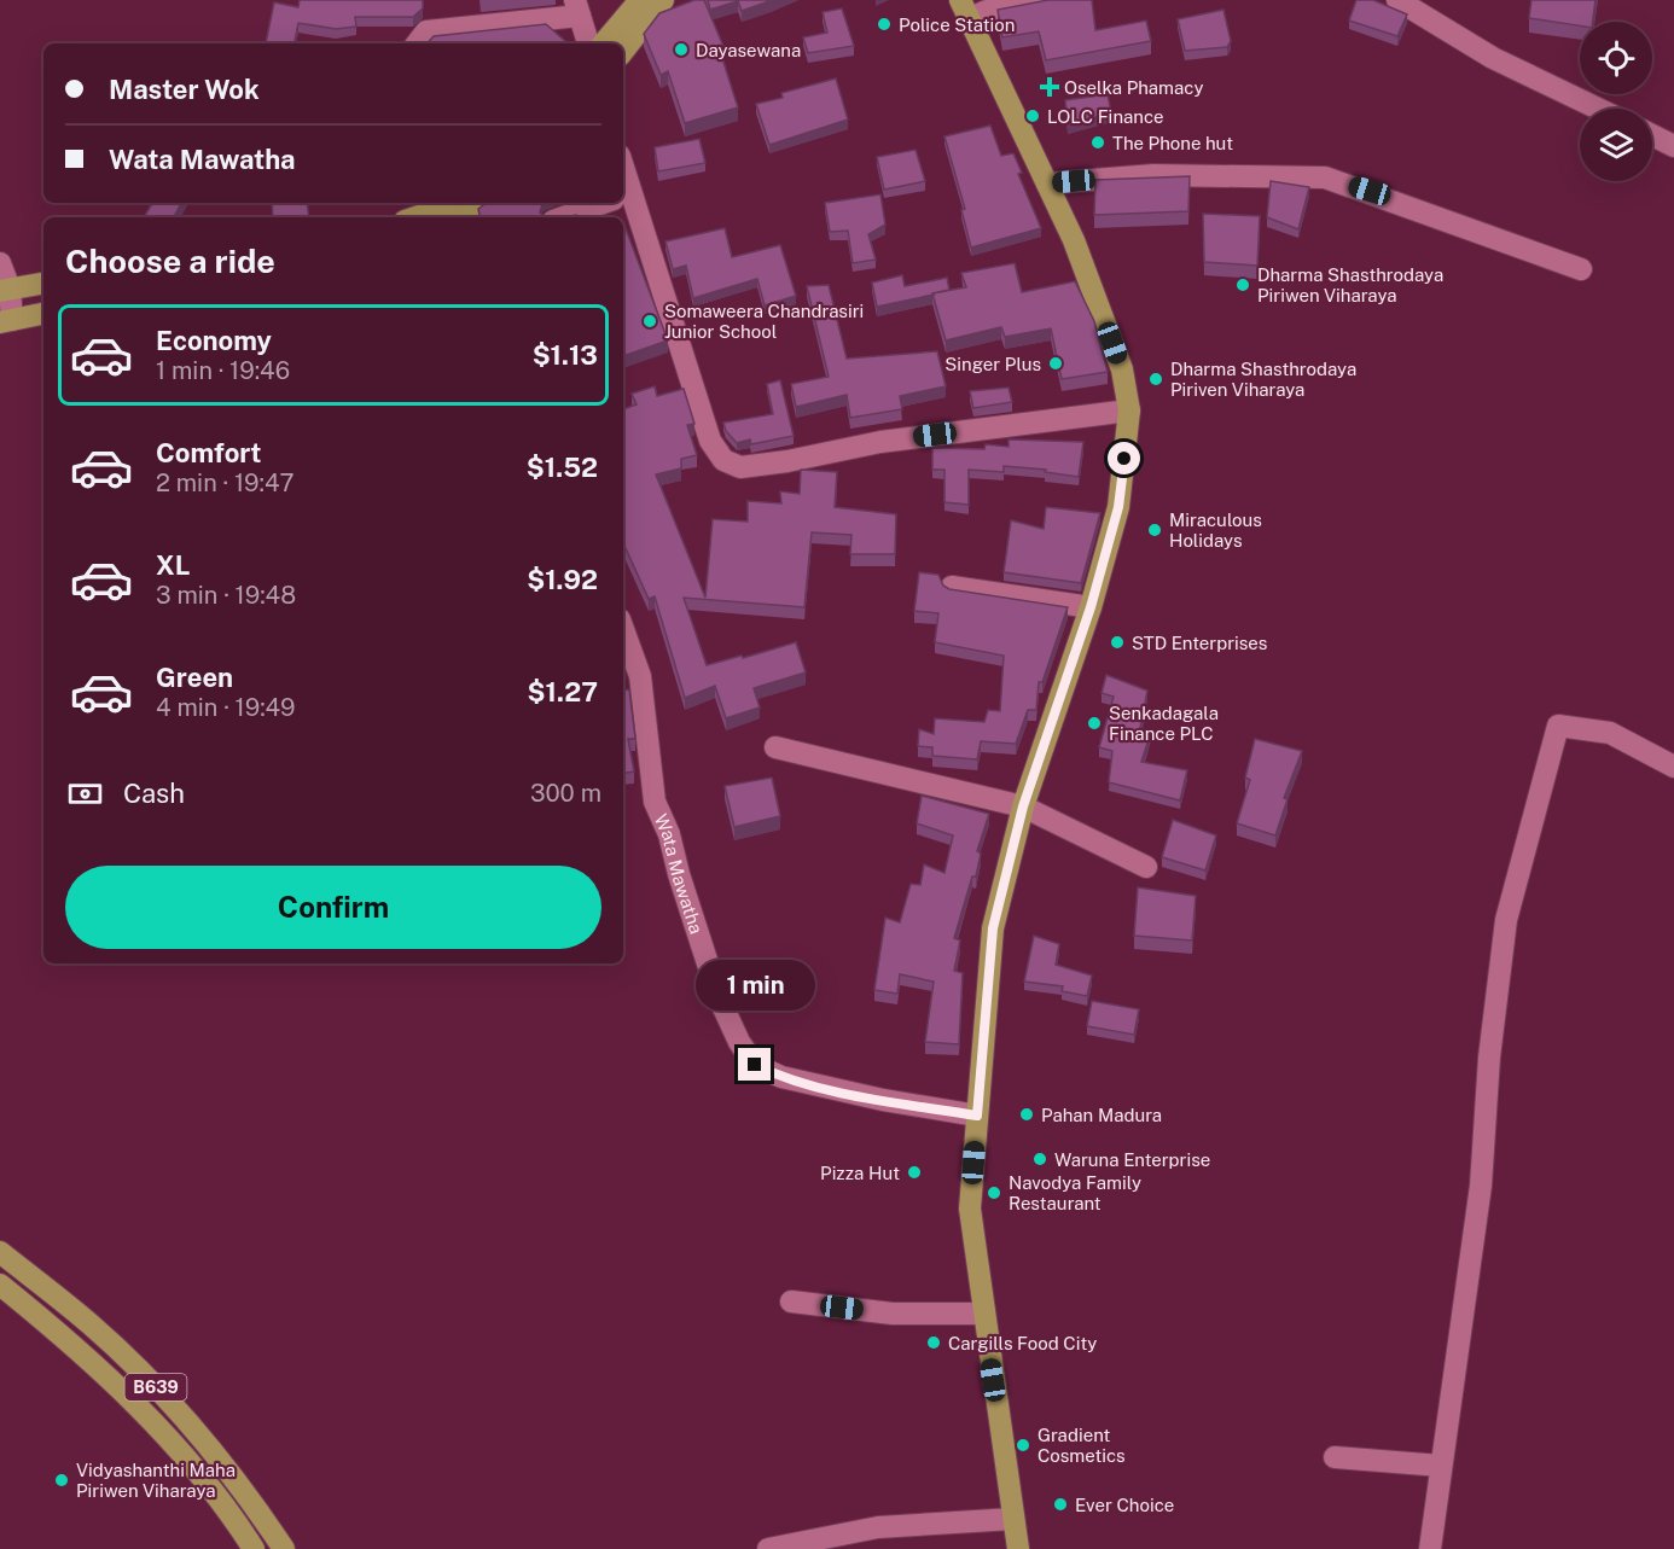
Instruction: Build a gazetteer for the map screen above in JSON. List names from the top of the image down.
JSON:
{
  "streets": {
    "main road": ["B639"],
    "street": ["Wata Mawatha"]
  },
  "places": {
    "other": [
      "Police Station",
      "Dayasewana",
      "LOLC Finance",
      "The Phone hut",
      "Dharma Shasthrodaya Piriwen Viharaya",
      "Somaweera Chandrasiri Junior School",
      "Singer Plus",
      "Dharma Shasthrodaya Piriven Viharaya",
      "Miraculous Holidays",
      "STD Enterprises",
      "Senkadagala Finance PLC",
      "Pahan Madura",
      "Waruna Enterprise",
      "Pizza Hut",
      "Navodya Family Restaurant",
      "Cargills Food City",
      "Gradient Cosmetics",
      "Vidyashanthi Maha Piriwen Viharaya",
      "Ever Choice"
    ],
    "health": ["Oselka Phamacy"]
  },
  "page": {
    "banner": ["Master Wok", "Wata Mawatha"],
    "heading": "Choose a ride",
    "list": [
      {
        "name": "Economy",
        "note": "1 min · 19:46",
        "value": "$1.13"
      },
      {
        "name": "Comfort",
        "note": "2 min · 19:47",
        "value": "$1.52"
      },
      {
        "name": "XL",
        "note": "3 min · 19:48",
        "value": "$1.92"
      },
      {
        "name": "Green",
        "note": "4 min · 19:49",
        "value": "$1.27"
      }
    ],
    "pay": ["Cash", "300 m"],
    "buttons": "Confirm",
    "bubble": "1 min"
  }
}
